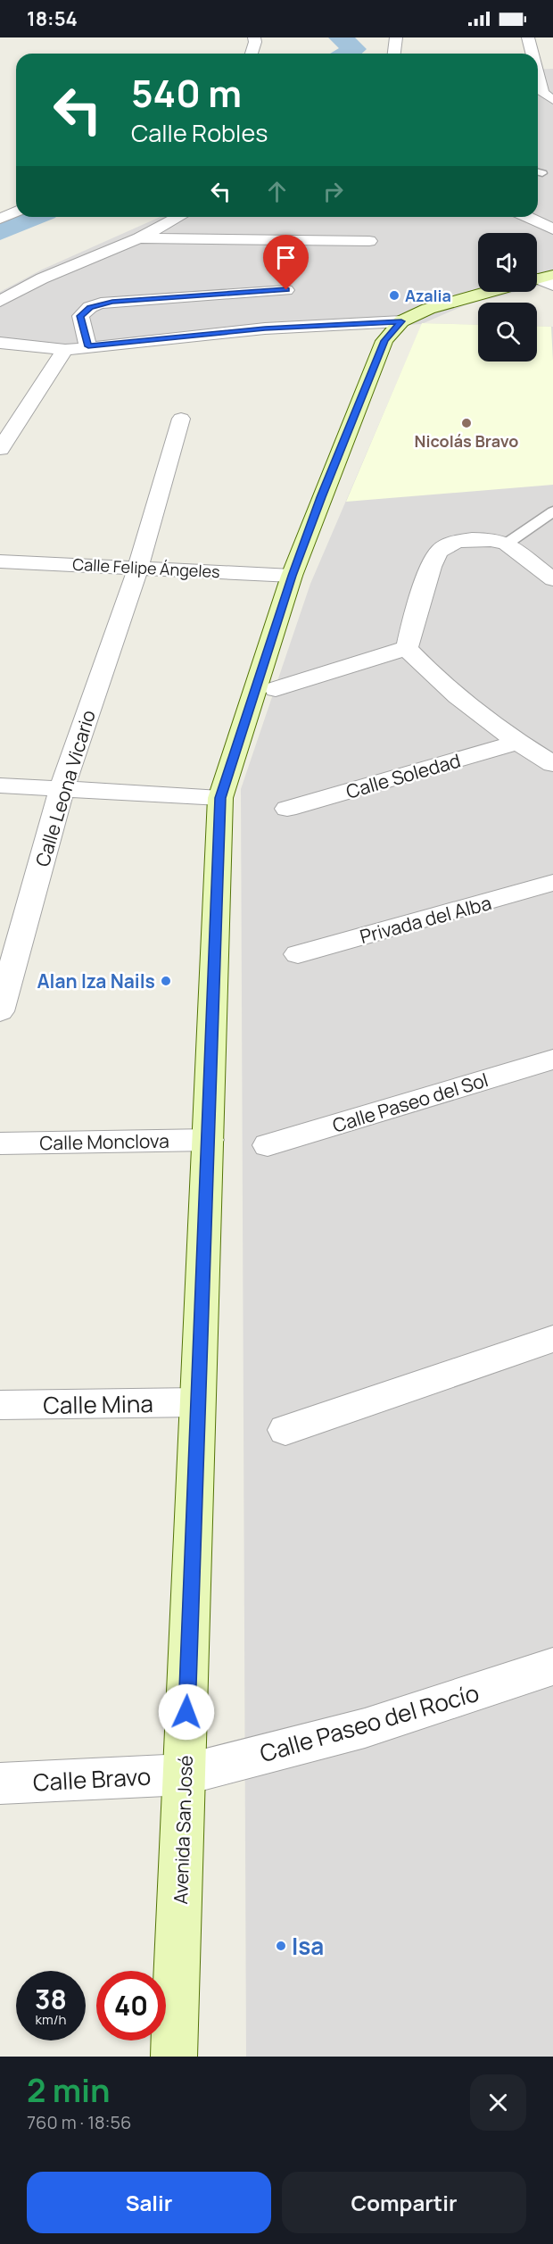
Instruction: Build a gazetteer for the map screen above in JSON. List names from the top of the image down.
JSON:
{
  "streets": {
    "street": [
      "Calle Felipe Ángeles",
      "Calle Soledad",
      "Calle Leona Vicario",
      "Privada del Alba",
      "Calle Paseo del Sol",
      "Calle Monclova",
      "Calle Mina",
      "Calle Paseo del Rocío",
      "Calle Bravo",
      "Avenida San José"
    ]
  },
  "crossings": [
    ["Calle Felipe Ángeles", "Calle Leona Vicario"],
    ["Calle Felipe Ángeles", "Avenida San José"],
    ["Calle Monclova", "Avenida San José"],
    ["Calle Mina", "Avenida San José"],
    ["Calle Paseo del Rocío", "Calle Bravo"],
    ["Calle Paseo del Rocío", "Avenida San José"],
    ["Calle Bravo", "Avenida San José"]
  ],
  "places": [
    "Azalia",
    "Nicolás Bravo",
    "Alan Iza Nails",
    "Isa"
  ],
  "page": {
    "status": "18:54",
    "turn": ["540 m", "Calle Robles"],
    "speed": "38 km/h",
    "limit": "40",
    "heading": ["2 min", "760 m · 18:56"],
    "buttons": ["Salir", "Compartir"]
  }
}
